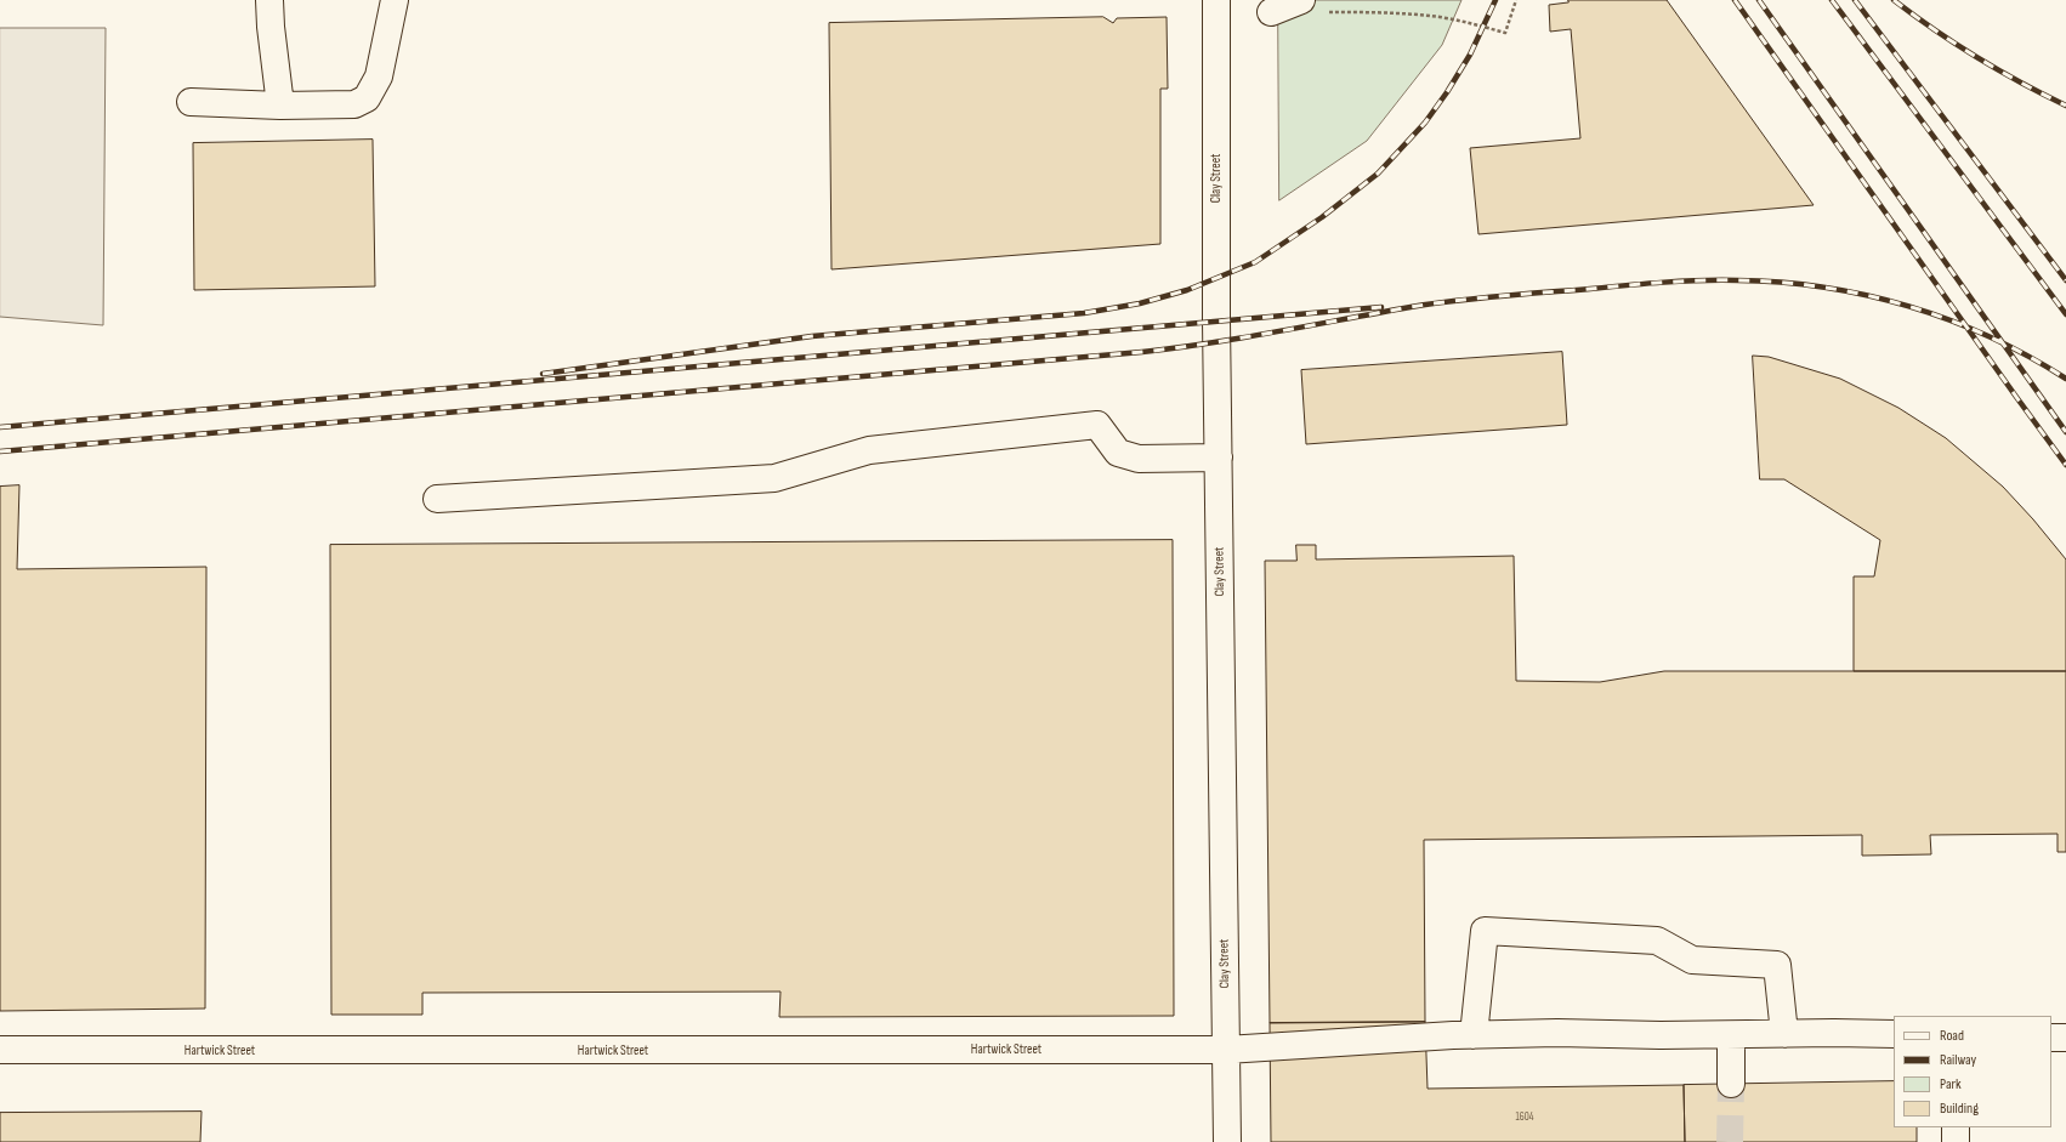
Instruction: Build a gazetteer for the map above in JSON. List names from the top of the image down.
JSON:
{
  "streets": {
    "street": ["Clay Street", "Hartwick Street"]
  },
  "crossings": [
    ["Clay Street", "Hartwick Street"]
  ],
  "house_numbers": ["1604"],
  "legend": [
    "Road",
    "Railway",
    "Park",
    "Building"
  ]
}
